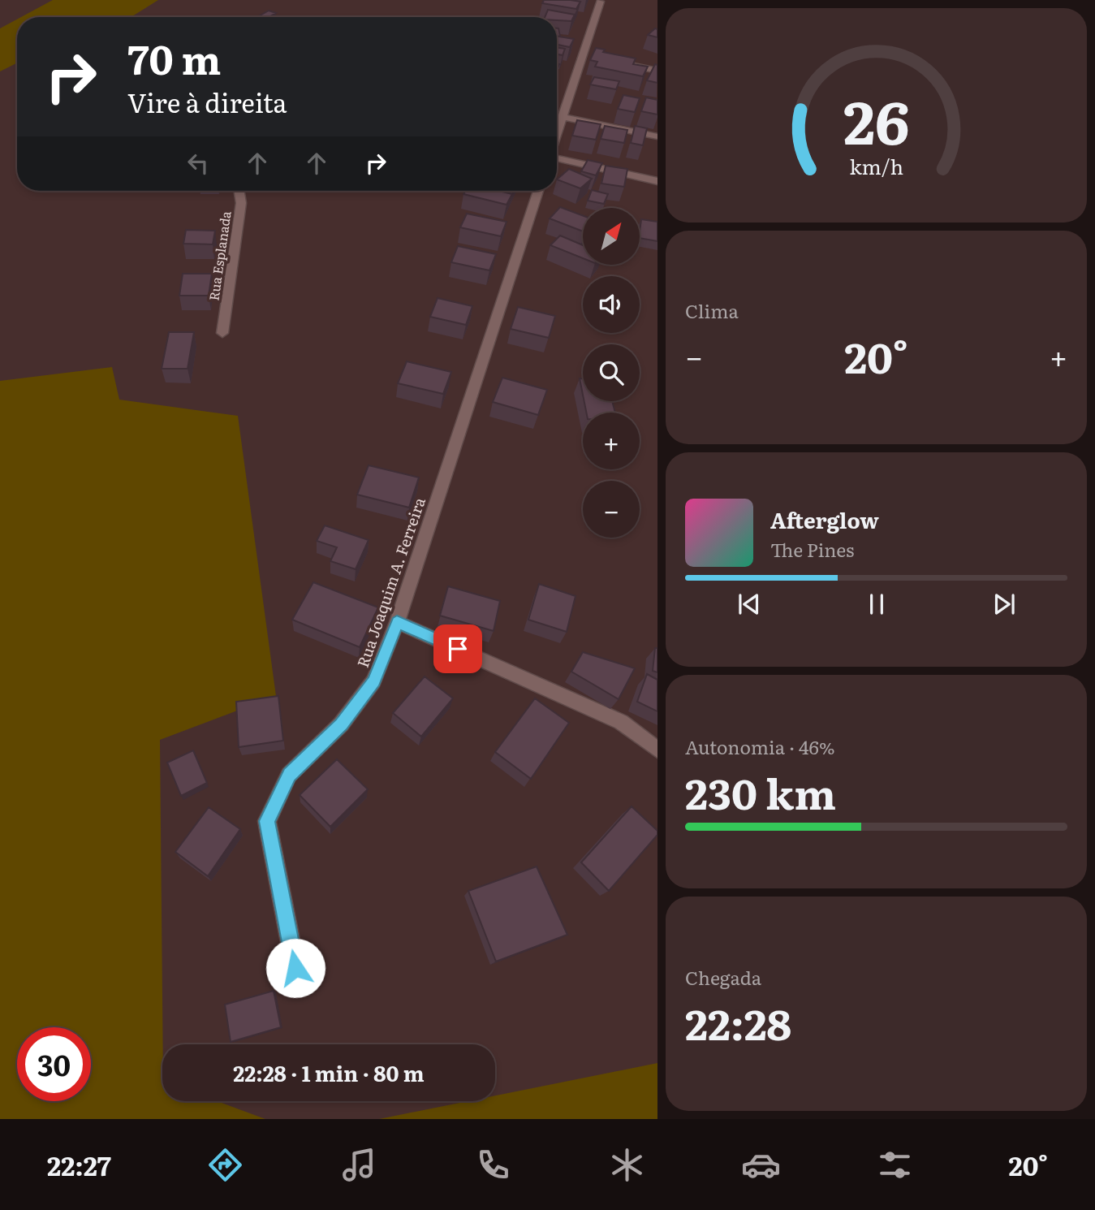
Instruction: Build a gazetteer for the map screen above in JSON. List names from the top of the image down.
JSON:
{
  "streets": {
    "street": ["Rua Esplanada", "Rua Joaquim A. Ferreira"]
  },
  "north": "top right",
  "page": {
    "turn": ["70 m", "Vire à direita"],
    "map_buttons": ["+", "−"],
    "tile": [
      "Clima",
      ["Autonomia · 46%", "230 km"],
      ["Chegada", "22:28"]
    ],
    "heat": ["−", "20°", "+"],
    "song": ["Afterglow", "The Pines"],
    "limit": "30",
    "trip": "22:28 · 1 min · 80 m",
    "tabs": ["22:27", "20°"],
    "gauge": ["26", "km/h"]
  }
}
